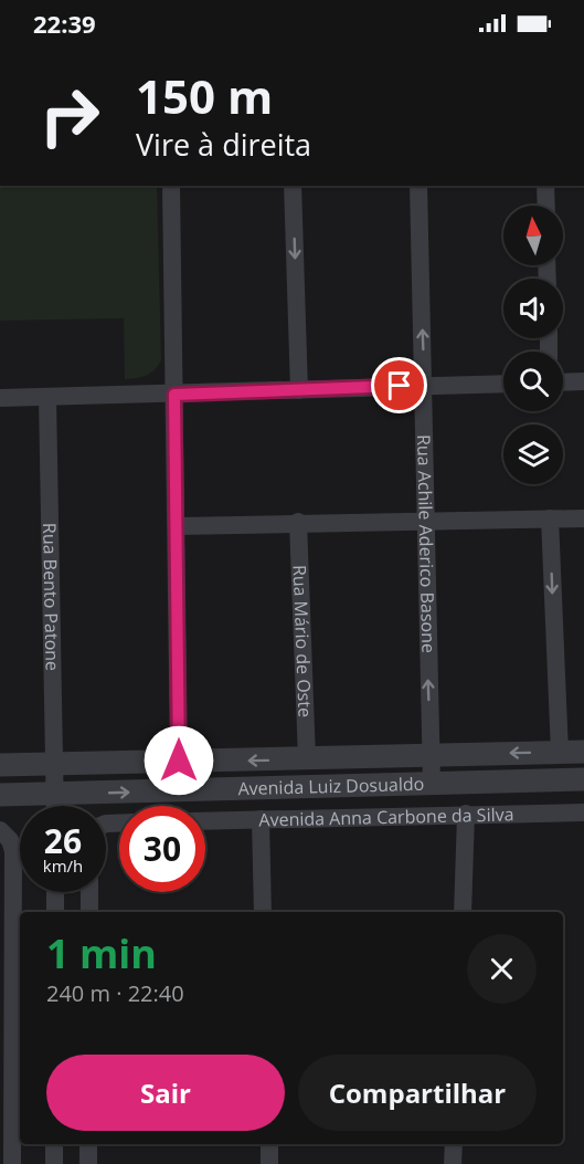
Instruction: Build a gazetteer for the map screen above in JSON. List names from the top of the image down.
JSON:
{
  "streets": {
    "street": [
      "Rua Achile Aderico Basone",
      "Rua Bento Patone",
      "Rua Mário de Oste",
      "Avenida Luiz Dosualdo",
      "Avenida Anna Carbone da Silva"
    ]
  },
  "crossings": [
    ["Rua Achile Aderico Basone", "Avenida Luiz Dosualdo"],
    ["Rua Bento Patone", "Avenida Luiz Dosualdo"],
    ["Rua Mário de Oste", "Avenida Luiz Dosualdo"]
  ],
  "north": "top",
  "page": {
    "status": "22:39",
    "turn": ["150 m", "Vire à direita"],
    "speed": "26 km/h",
    "limit": "30",
    "heading": ["1 min", "240 m · 22:40"],
    "buttons": ["Sair", "Compartilhar"]
  }
}
